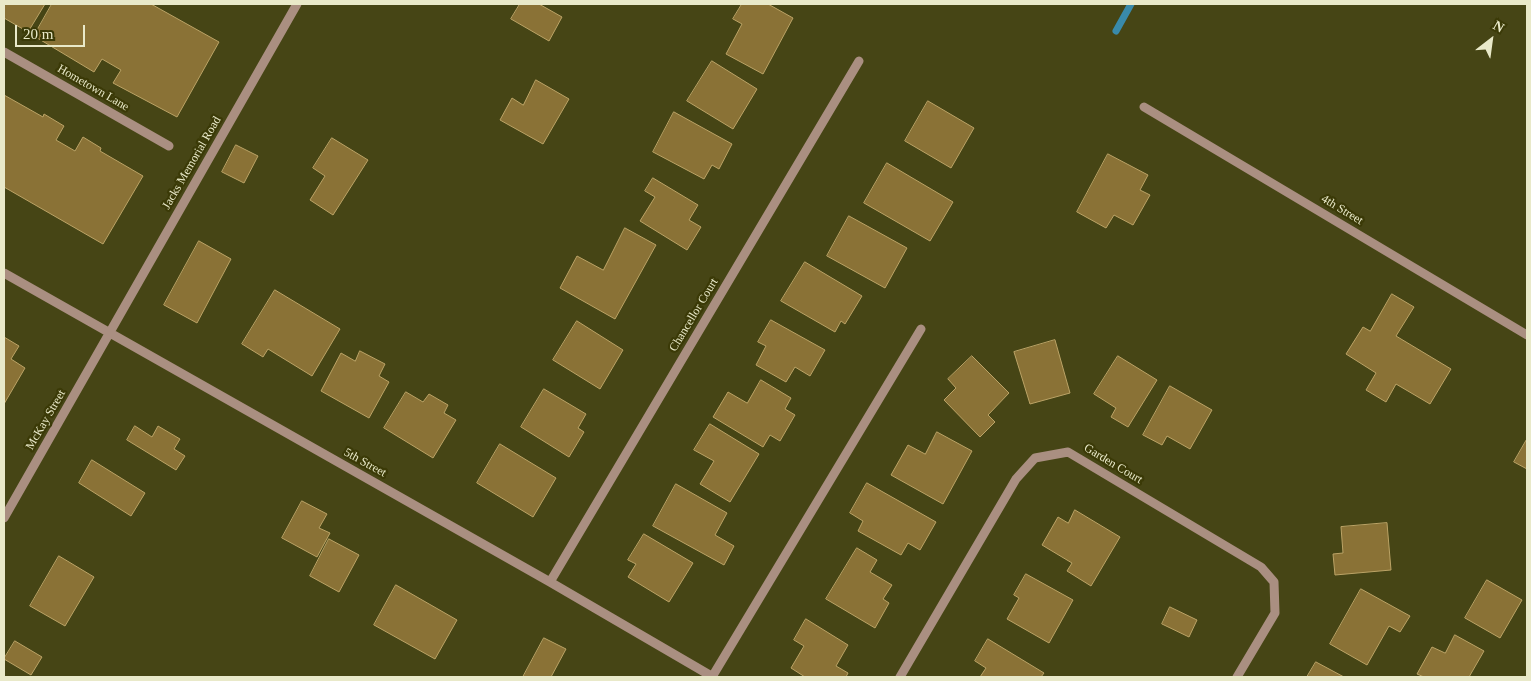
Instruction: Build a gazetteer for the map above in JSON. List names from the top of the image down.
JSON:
{
  "streets": {
    "street": [
      "Hometown Lane",
      "Jacks Memorial Road",
      "4th Street",
      "Chancellor Court",
      "McKay Street",
      "5th Street",
      "Garden Court"
    ]
  },
  "crossings": [
    ["Jacks Memorial Road", "McKay Street"],
    ["Jacks Memorial Road", "5th Street"],
    ["Chancellor Court", "5th Street"],
    ["McKay Street", "5th Street"]
  ],
  "scale_bar": "20 m",
  "north": "top right"
}
